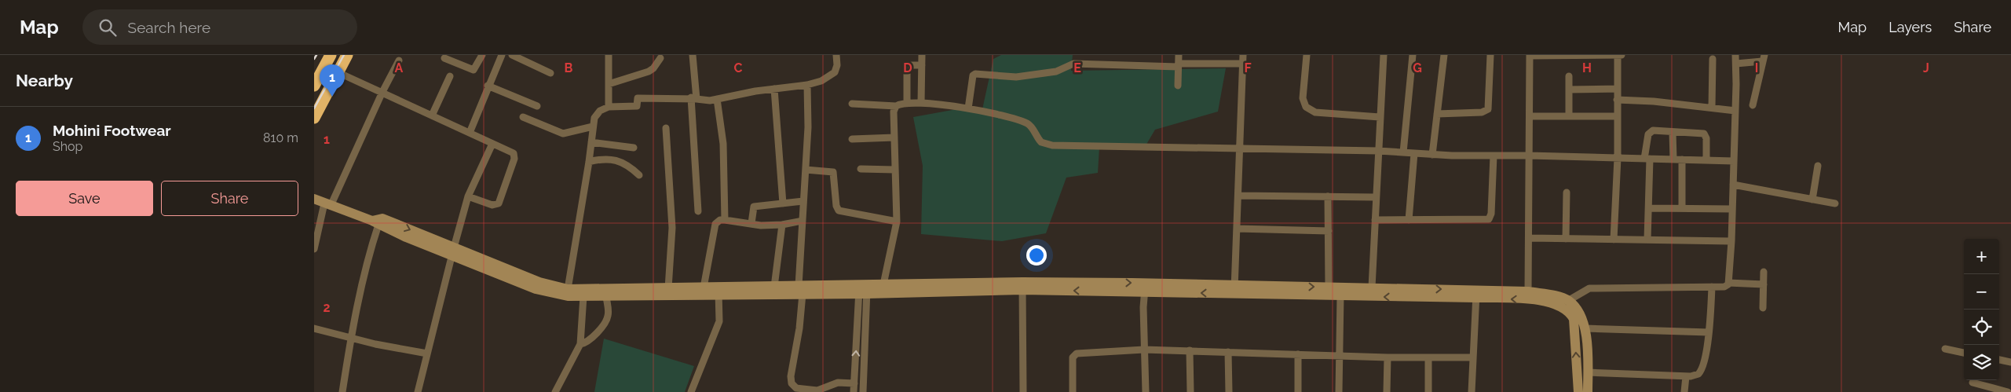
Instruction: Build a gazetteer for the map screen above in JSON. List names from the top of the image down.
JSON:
{
  "page": {
    "header": "Map",
    "search": "Search here",
    "nav": ["Map", "Layers", "Share"],
    "heading": "Nearby",
    "pins": "1",
    "list": [
      {
        "mark": "1",
        "name": "Mohini Footwear",
        "note": "Shop",
        "value": "810 m"
      }
    ],
    "buttons": ["Save", "Share"],
    "map_buttons": ["+", "−"]
  },
  "grid": {
    "columns": [
      "A",
      "B",
      "C",
      "D",
      "E",
      "F",
      "G",
      "H",
      "I",
      "J"
    ],
    "rows": ["1", "2"]
  }
}
